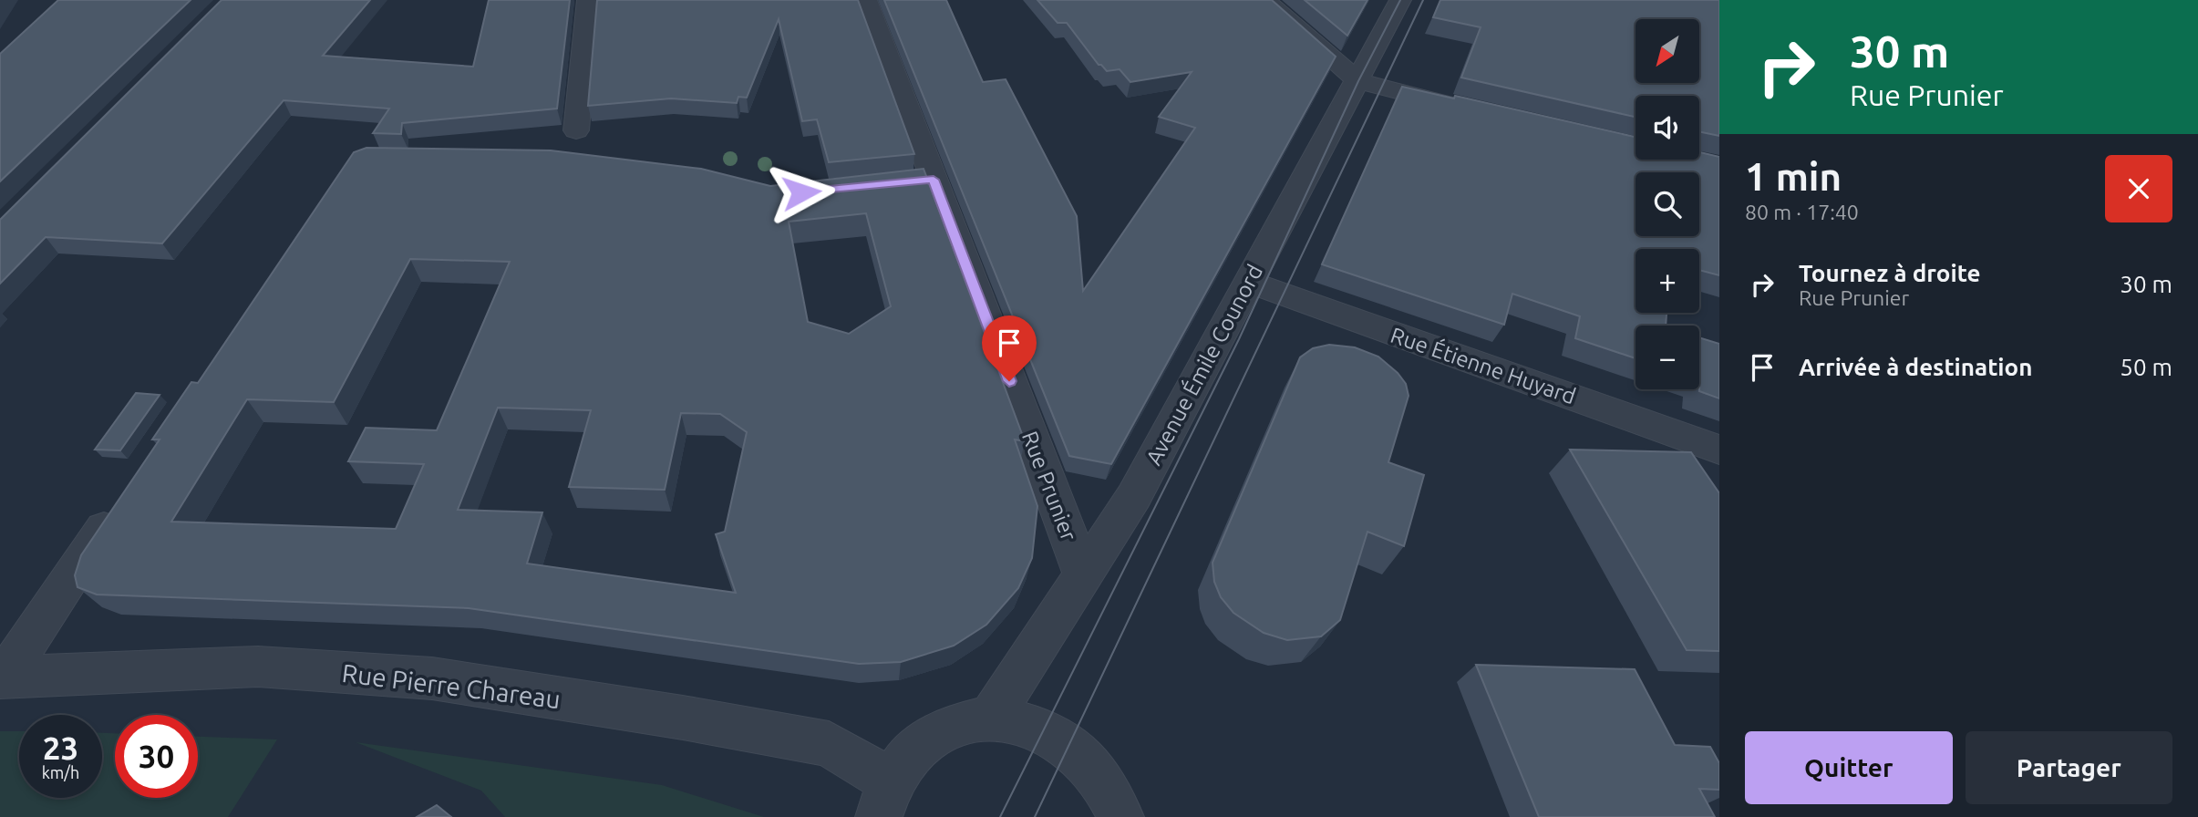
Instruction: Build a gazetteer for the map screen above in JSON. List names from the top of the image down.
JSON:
{
  "streets": {
    "street": [
      "Avenue Émile Counord",
      "Rue Étienne Huyard",
      "Rue Prunier",
      "Rue Pierre Chareau"
    ]
  },
  "crossings": [
    ["Avenue Émile Counord", "Rue Étienne Huyard"],
    ["Avenue Émile Counord", "Rue Prunier"]
  ],
  "north": "bottom left",
  "page": {
    "turn": ["30 m", "Rue Prunier"],
    "map_buttons": ["+", "−"],
    "heading": ["1 min", "80 m · 17:40"],
    "list": [
      {
        "name": "Tournez à droite",
        "note": "Rue Prunier",
        "value": "30 m"
      },
      {
        "name": "Arrivée à destination",
        "value": "50 m"
      }
    ],
    "speed": "23 km/h",
    "limit": "30",
    "buttons": ["Quitter", "Partager"]
  }
}
